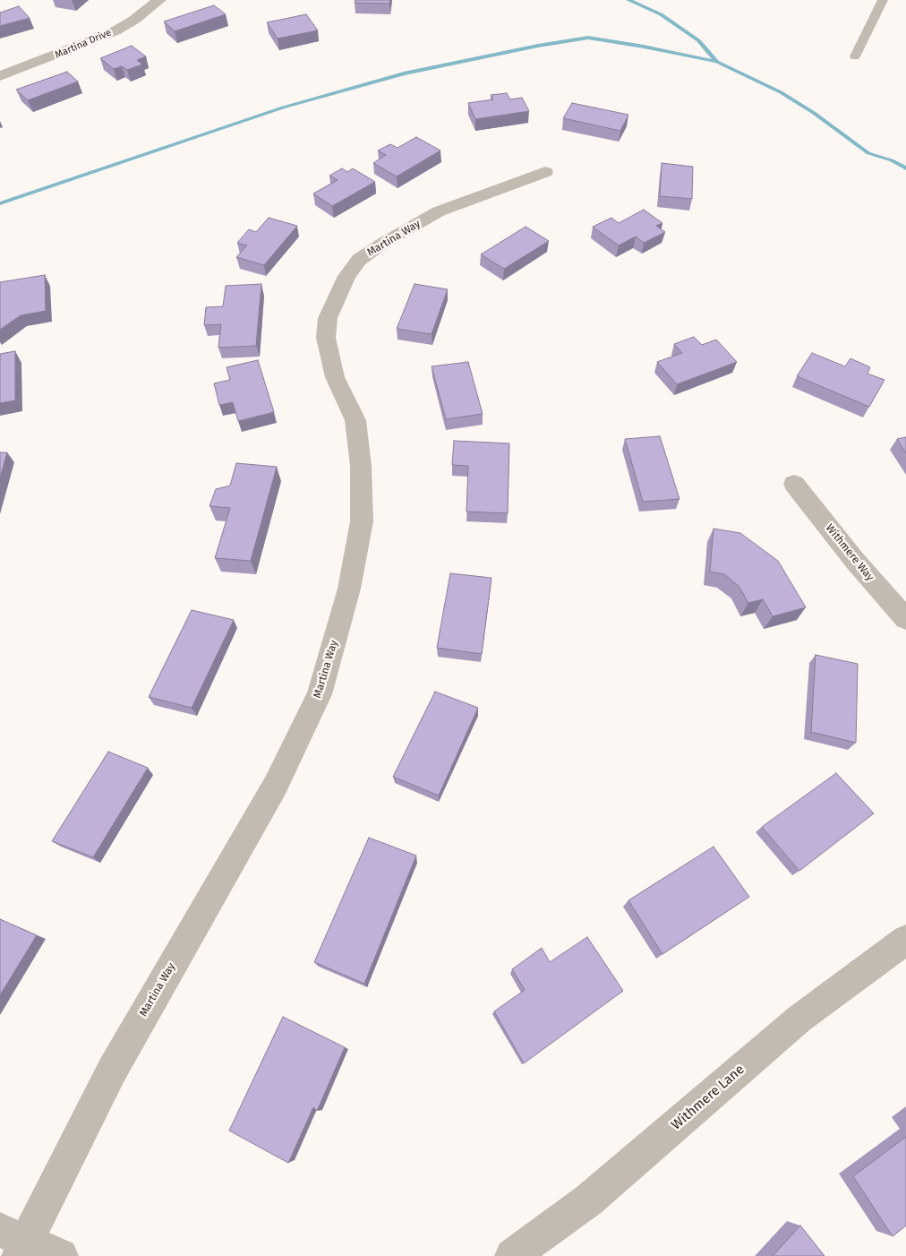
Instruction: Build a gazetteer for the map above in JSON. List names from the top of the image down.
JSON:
{
  "streets": {
    "street": [
      "Martina Drive",
      "Martina Way",
      "Withmere Way",
      "Withmere Lane"
    ]
  }
}
